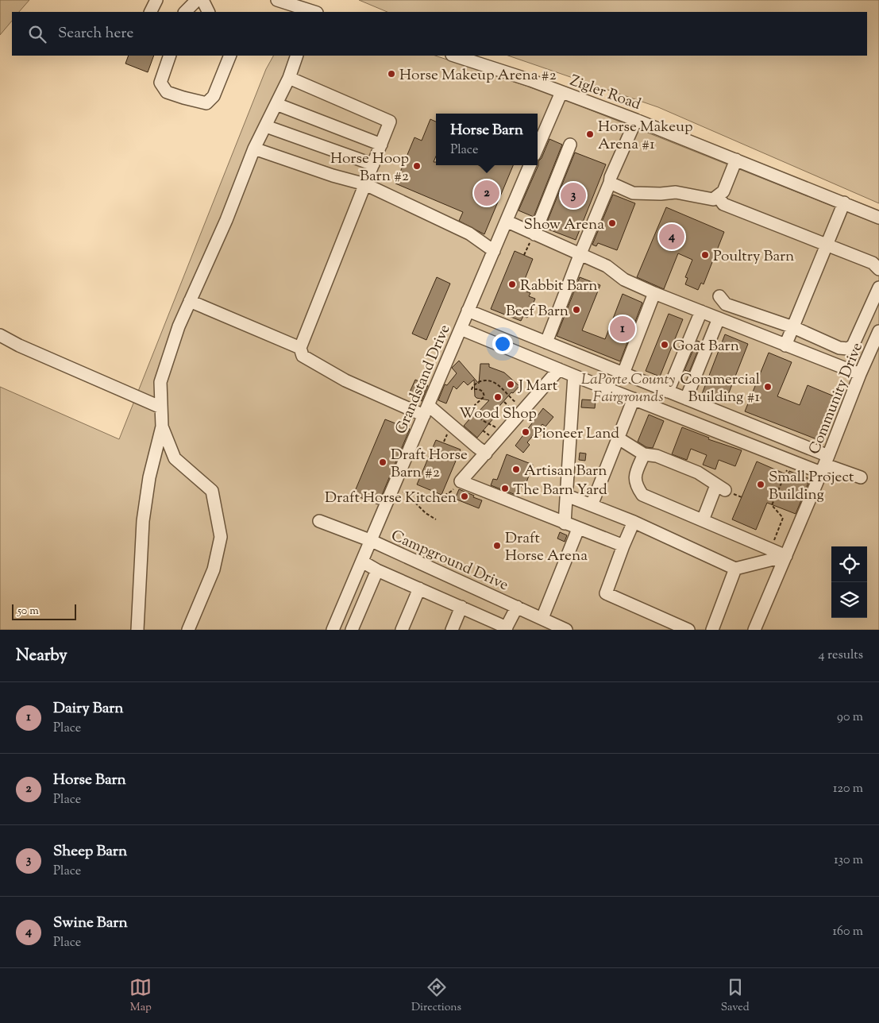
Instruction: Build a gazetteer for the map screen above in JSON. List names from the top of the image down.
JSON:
{
  "streets": {
    "street": [
      "Zigler Road",
      "Grandstand Drive",
      "Community Drive",
      "Campground Drive"
    ]
  },
  "crossings": [
    ["Grandstand Drive", "Campground Drive"]
  ],
  "parks": ["LaPorte County Fairgrounds"],
  "places": [
    "Horse Makeup Arena #2",
    "Horse Makeup Arena #1",
    "Horse Hoop Barn #2",
    "Show Arena",
    "Poultry Barn",
    "Rabbit Barn",
    "Beef Barn",
    "Goat Barn",
    "J Mart",
    "Commercial Building #1",
    "Wood Shop",
    "Pioneer Land",
    "Draft Horse Barn #2",
    "Artisan Barn",
    "Small Project Building",
    "The Barn Yard",
    "Draft Horse Kitchen",
    "Draft Horse Arena"
  ],
  "scale_bar": "50 m",
  "page": {
    "search": "Search here",
    "popup": ["Horse Barn", "Place"],
    "pins": [
      "2",
      "3",
      "4",
      "1"
    ],
    "scale": "50 m",
    "heading": ["Nearby", "4 results"],
    "list": [
      {
        "mark": "1",
        "name": "Dairy Barn",
        "note": "Place",
        "value": "90 m"
      },
      {
        "mark": "2",
        "name": "Horse Barn",
        "note": "Place",
        "value": "120 m"
      },
      {
        "mark": "3",
        "name": "Sheep Barn",
        "note": "Place",
        "value": "130 m"
      },
      {
        "mark": "4",
        "name": "Swine Barn",
        "note": "Place",
        "value": "160 m"
      }
    ],
    "nav": ["Map", "Directions", "Saved"]
  }
}
